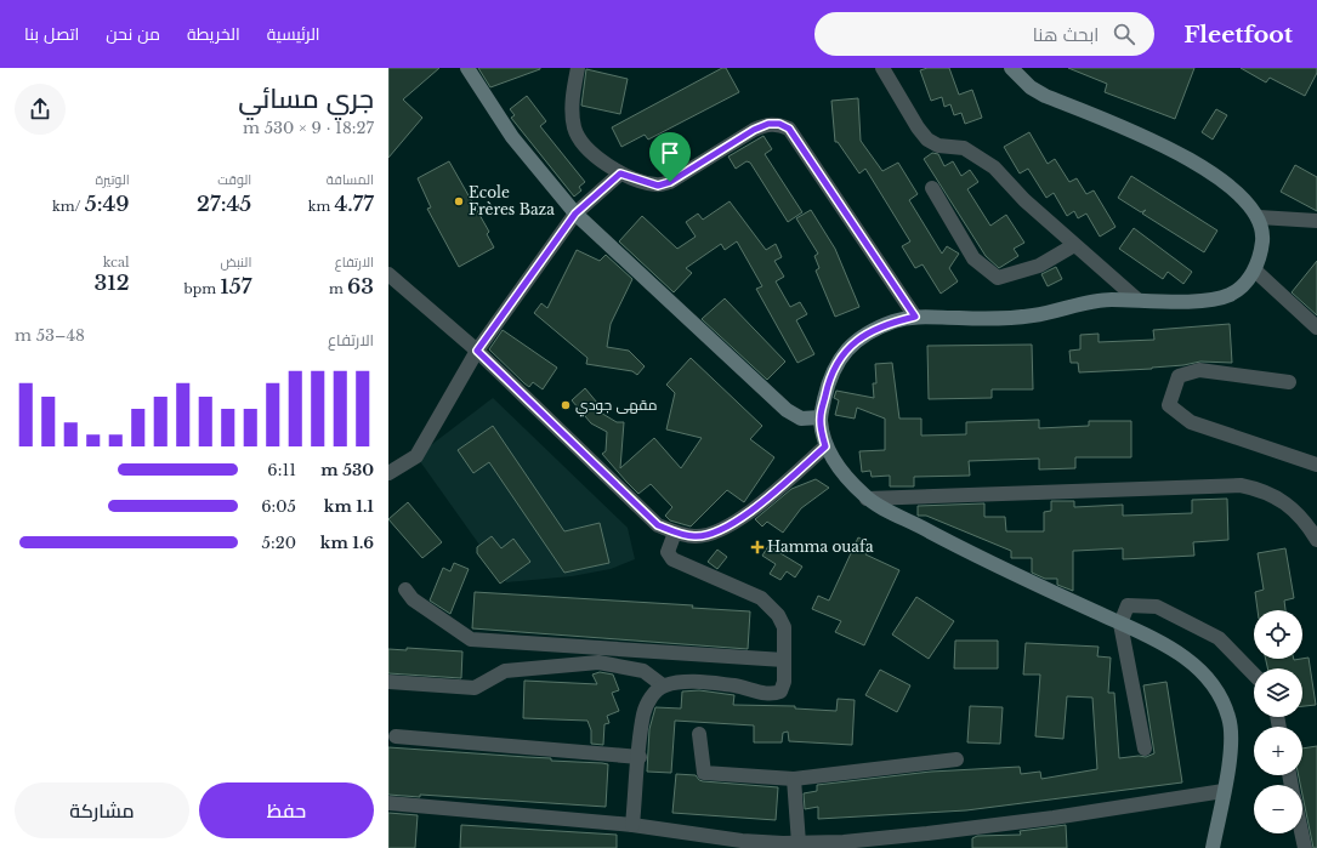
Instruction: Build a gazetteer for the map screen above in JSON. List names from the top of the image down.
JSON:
{
  "places": {
    "other": ["Ecole Frères Baza", "مقهى جودي"],
    "health": ["Hamma ouafa"]
  },
  "page": {
    "header": "Fleetfoot",
    "search": "ابحث هنا",
    "nav": [
      "الرئيسية",
      "الخريطة",
      "من نحن",
      "اتصل بنا"
    ],
    "heading": ["جري مسائي", "18:27 · 9 × 530 m"],
    "stats": [
      ["المسافة", "4.77 km"],
      ["الوقت", "27:45"],
      ["الوتيرة", "5:49 /km"],
      ["الارتفاع", "63 m"],
      ["النبض", "157 bpm"],
      ["kcal", "312"]
    ],
    "chart": ["الارتفاع", "48–53 m"],
    "list": [
      {
        "name": "530 m",
        "note": "6:11"
      },
      {
        "name": "1.1 km",
        "note": "6:05"
      },
      {
        "name": "1.6 km",
        "note": "5:20"
      }
    ],
    "map_buttons": ["+", "−"],
    "buttons": ["حفظ", "مشاركة"]
  }
}
